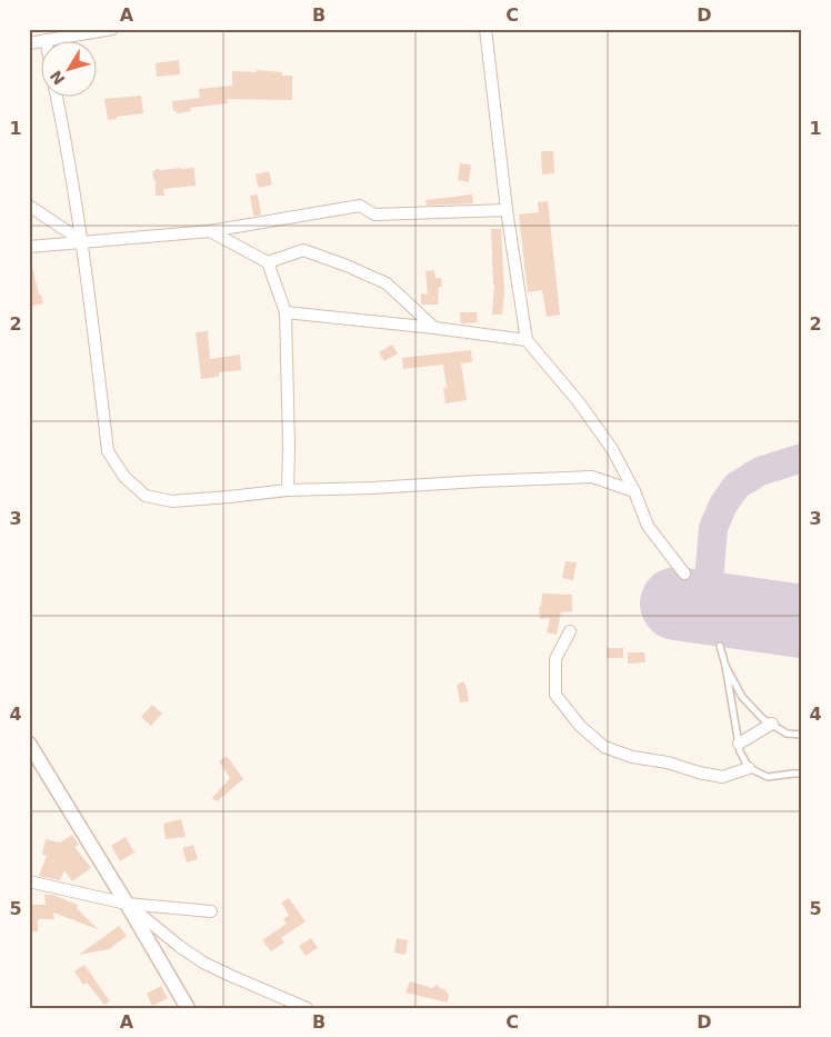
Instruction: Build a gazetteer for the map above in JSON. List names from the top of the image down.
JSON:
{
  "north": "bottom left",
  "grid": {
    "columns": [
      "A",
      "B",
      "C",
      "D"
    ],
    "rows": [
      "1",
      "2",
      "3",
      "4",
      "5"
    ]
  }
}
